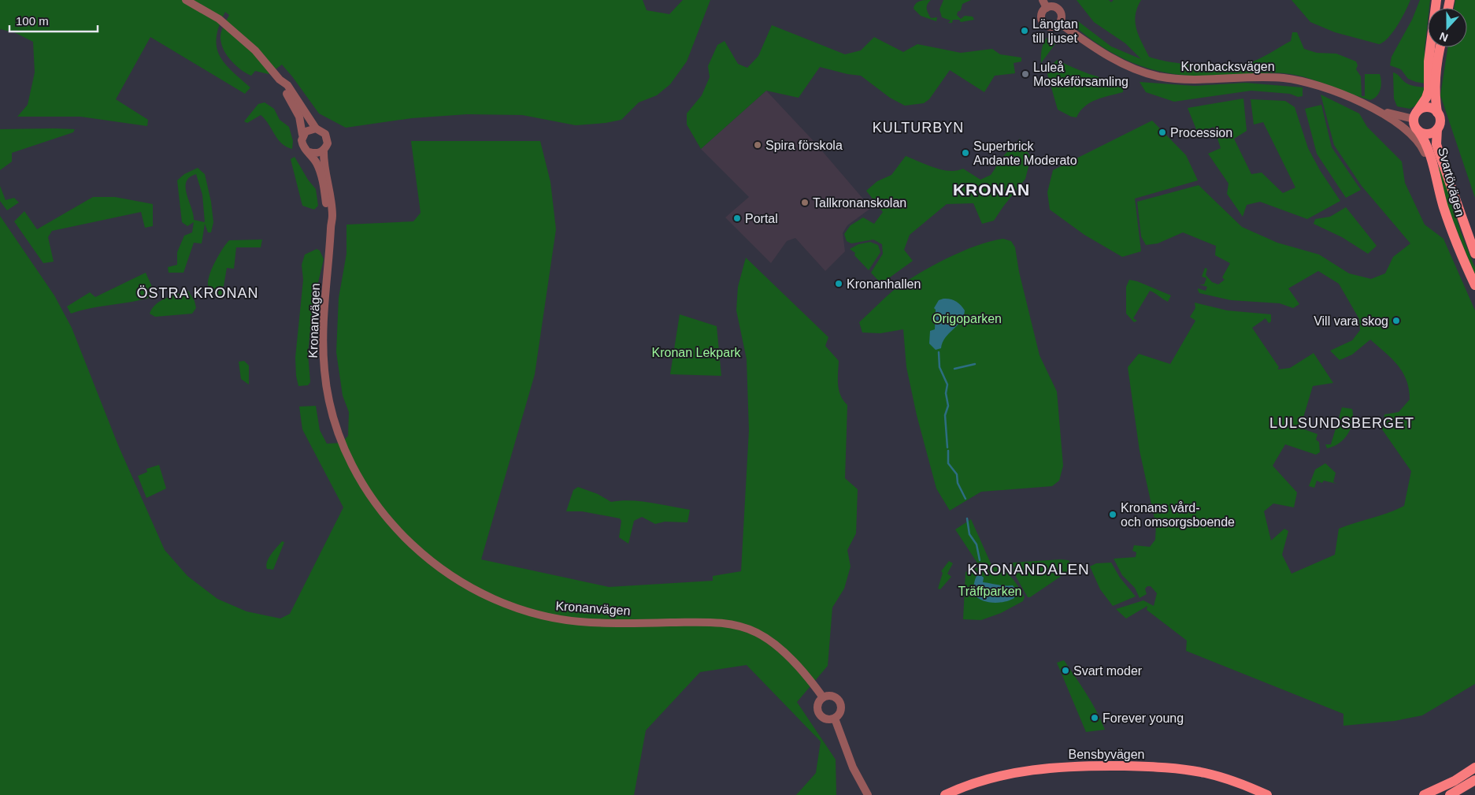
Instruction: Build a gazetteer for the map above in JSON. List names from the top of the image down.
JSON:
{
  "streets": {
    "main road": ["Svartövägen", "Bensbyvägen"],
    "street": ["Kronbacksvägen", "Kronanvägen"]
  },
  "crossings": [
    ["Kronbacksvägen", "Svartövägen"]
  ],
  "districts": [
    "KULTURBYN",
    "KRONAN",
    "ÖSTRA KRONAN",
    "LULSUNDSBERGET",
    "KRONANDALEN"
  ],
  "parks": ["Origoparken", "Kronan Lekpark", "Träffparken"],
  "places": [
    "Längtan till ljuset",
    "Luleå Moskéförsamling",
    "Procession",
    "Spira förskola",
    "Superbrick Andante Moderato",
    "Tallkronanskolan",
    "Portal",
    "Kronanhallen",
    "Vill vara skog",
    "Kronans vård- och omsorgsboende",
    "Svart moder",
    "Forever young"
  ],
  "scale_bar": "100 m",
  "north": "bottom"
}
